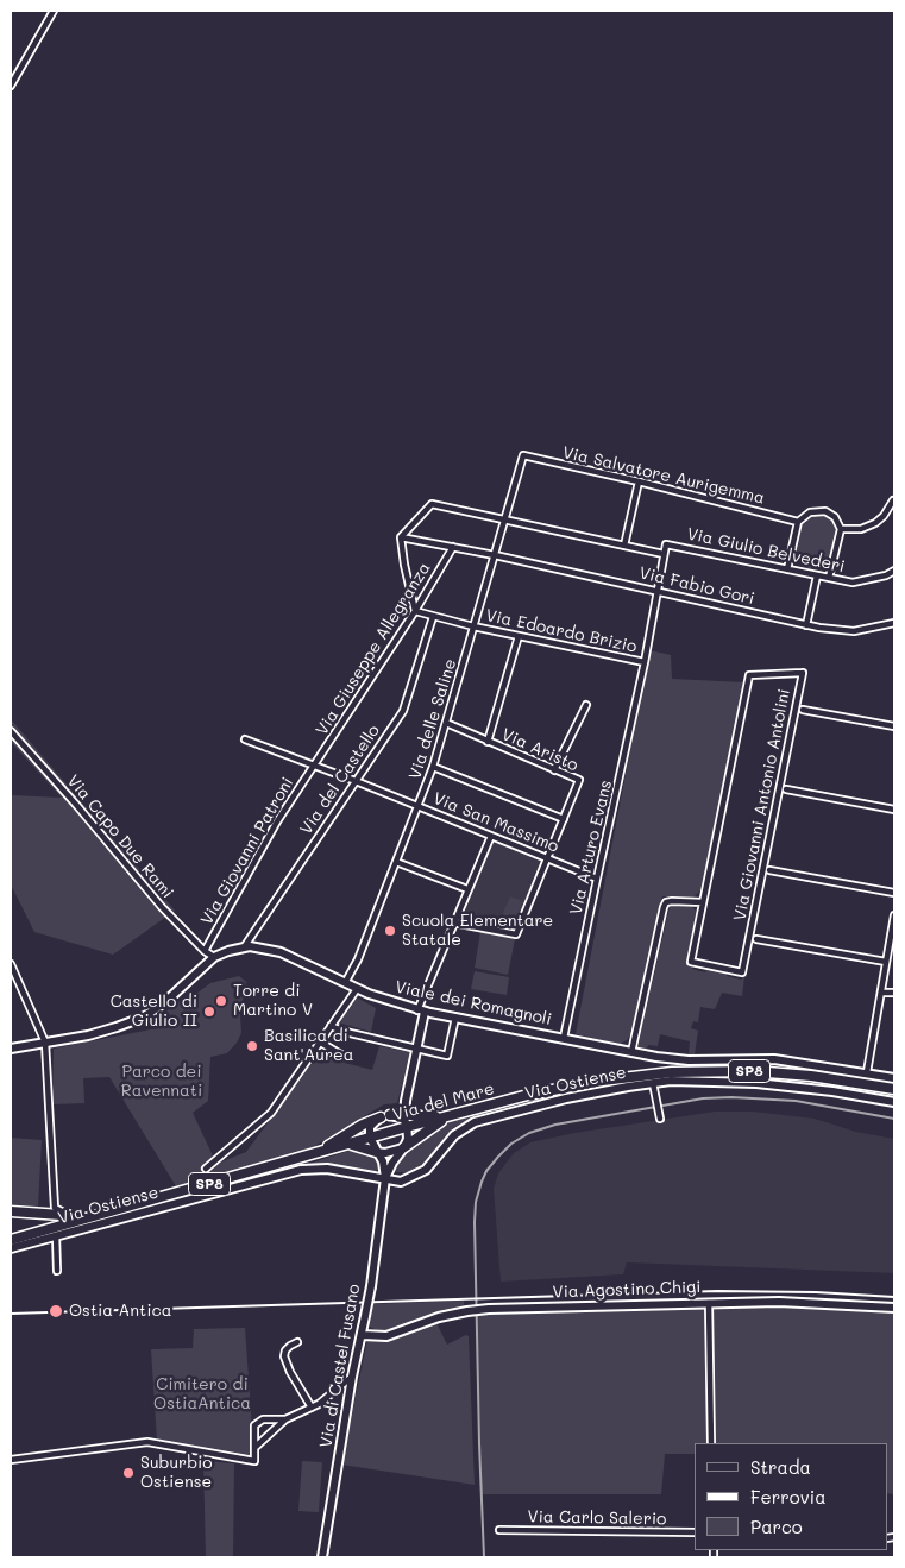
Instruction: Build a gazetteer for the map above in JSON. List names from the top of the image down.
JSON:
{
  "streets": {
    "main road": [
      "Viale dei Romagnoli",
      "SP8",
      "Via Ostiense",
      "Via del Mare",
      "Via Agostino Chigi",
      "Via di Castel Fusano"
    ],
    "street": [
      "Via Salvatore Aurigemma",
      "Via Giulio Belvederi",
      "Via Fabio Gori",
      "Via Edoardo Brizio",
      "Via Giuseppe Allegranza",
      "Via delle Saline",
      "Via Aristo",
      "Via del Castello",
      "Via Giovanni Antonio Antolini",
      "Via San Massimo",
      "Via Capo Due Rami",
      "Via Arturo Evans",
      "Via Giovanni Patroni",
      "Via Carlo Salerio"
    ]
  },
  "crossings": [
    ["Via Salvatore Aurigemma", "Via delle Saline"],
    ["Via Giulio Belvederi", "Via Arturo Evans"],
    ["Via Fabio Gori", "Via Giuseppe Allegranza"],
    ["Via Fabio Gori", "Via delle Saline"],
    ["Via Fabio Gori", "Via Arturo Evans"],
    ["Via Edoardo Brizio", "Via Giuseppe Allegranza"],
    ["Via Edoardo Brizio", "Via delle Saline"],
    ["Via Edoardo Brizio", "Via del Castello"],
    ["Via Edoardo Brizio", "Via Arturo Evans"],
    ["Via Giuseppe Allegranza", "Via San Massimo"],
    ["Via Giuseppe Allegranza", "Via Giovanni Patroni"],
    ["Via delle Saline", "Via Aristo"],
    ["Via delle Saline", "Via San Massimo"],
    ["Via delle Saline", "Viale dei Romagnoli"],
    ["Via Aristo", "Via San Massimo"],
    ["Via del Castello", "Via San Massimo"],
    ["Via del Castello", "Viale dei Romagnoli"],
    ["Via San Massimo", "Via Arturo Evans"],
    ["Via San Massimo", "Via Giovanni Patroni"],
    ["Via Capo Due Rami", "Via Giovanni Patroni"],
    ["Via Capo Due Rami", "Viale dei Romagnoli"],
    ["Via Arturo Evans", "Viale dei Romagnoli"],
    ["Via Ostiense", "Via di Castel Fusano"],
    ["Via Agostino Chigi", "Via di Castel Fusano"]
  ],
  "parks": ["Parco dei Ravennati", "Cimitero di OstiaAntica"],
  "places": [
    "Scuola Elementare Statale",
    "Torre di Martino V",
    "Castello di Giulio II",
    "Basilica di Sant'Aurea",
    "Ostia Antica",
    "Suburbio Ostiense"
  ],
  "legend": ["Strada", "Ferrovia", "Parco"]
}
